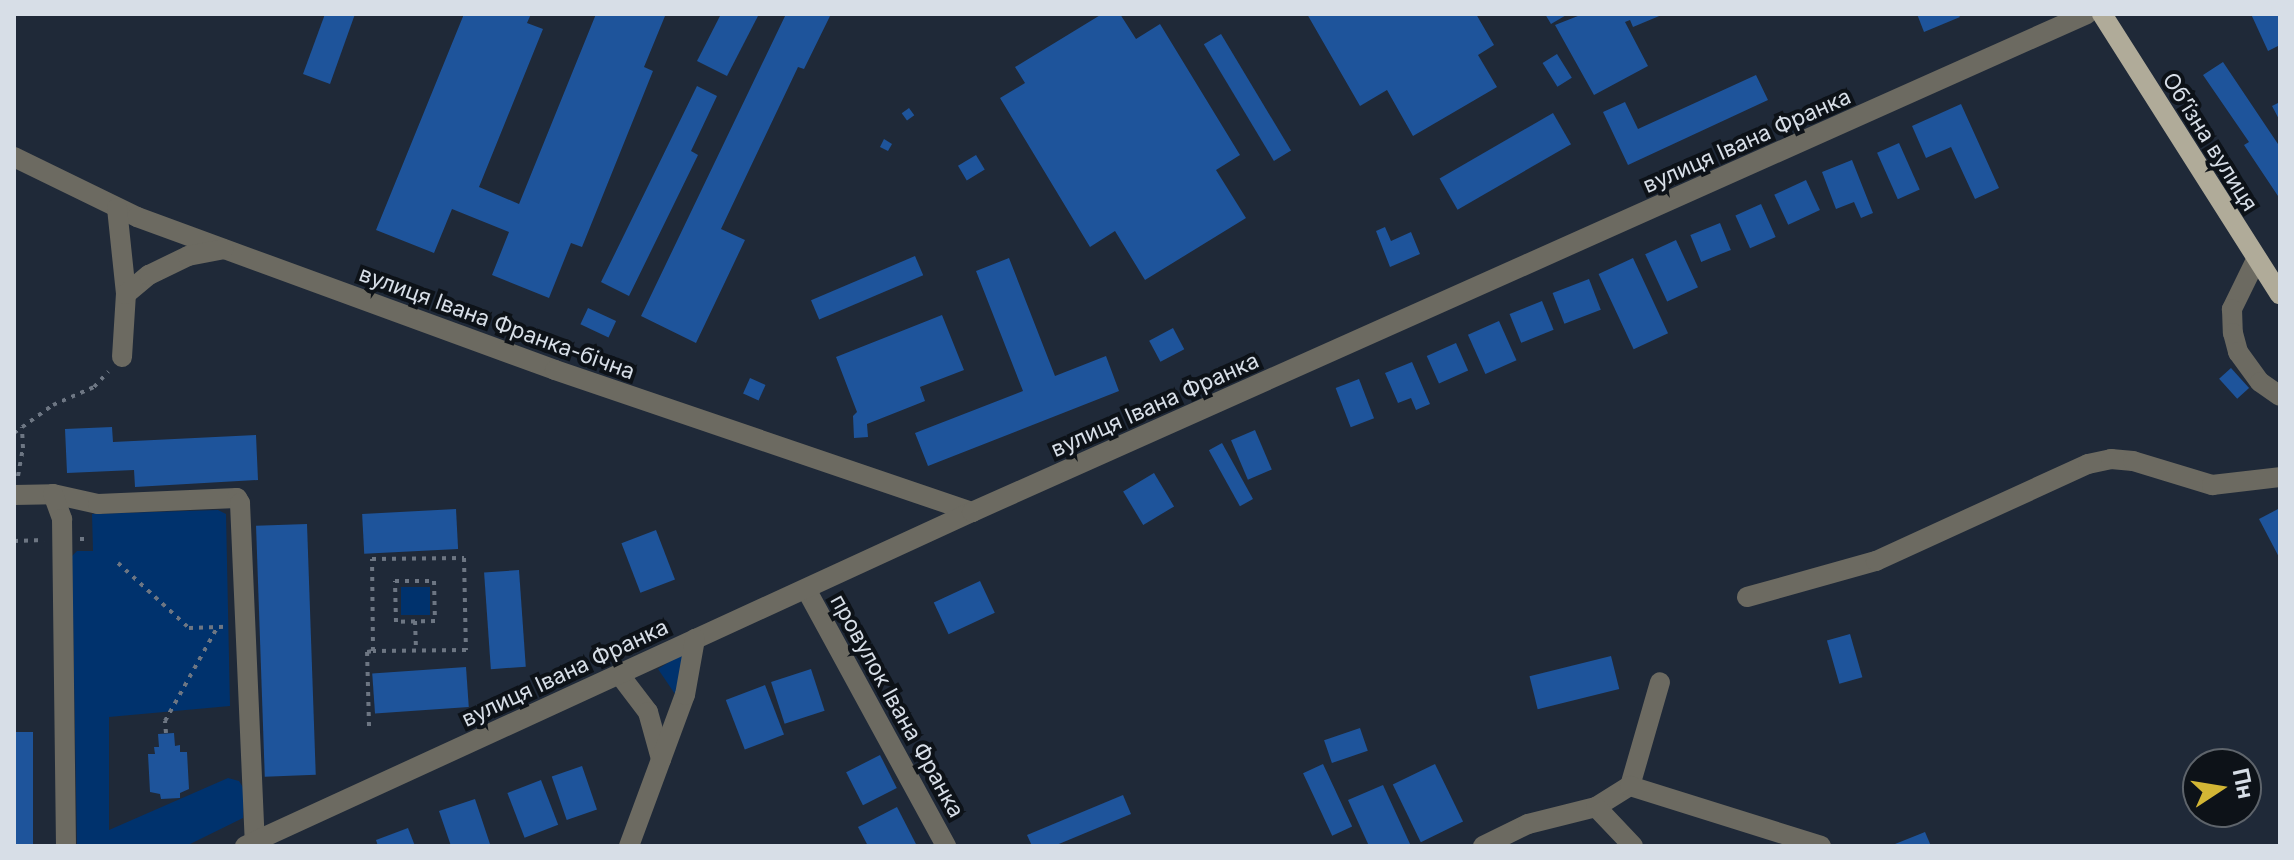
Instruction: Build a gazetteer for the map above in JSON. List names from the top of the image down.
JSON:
{
  "streets": {
    "main road": ["Обʼїзна вулиця"],
    "street": ["вулиця Івана Франка", "вулиця Івана Франка-бічна", "провулок Івана Франка"]
  },
  "crossings": [
    ["вулиця Івана Франка", "вулиця Івана Франка-бічна"],
    ["вулиця Івана Франка", "провулок Івана Франка"]
  ],
  "north": "right"
}
